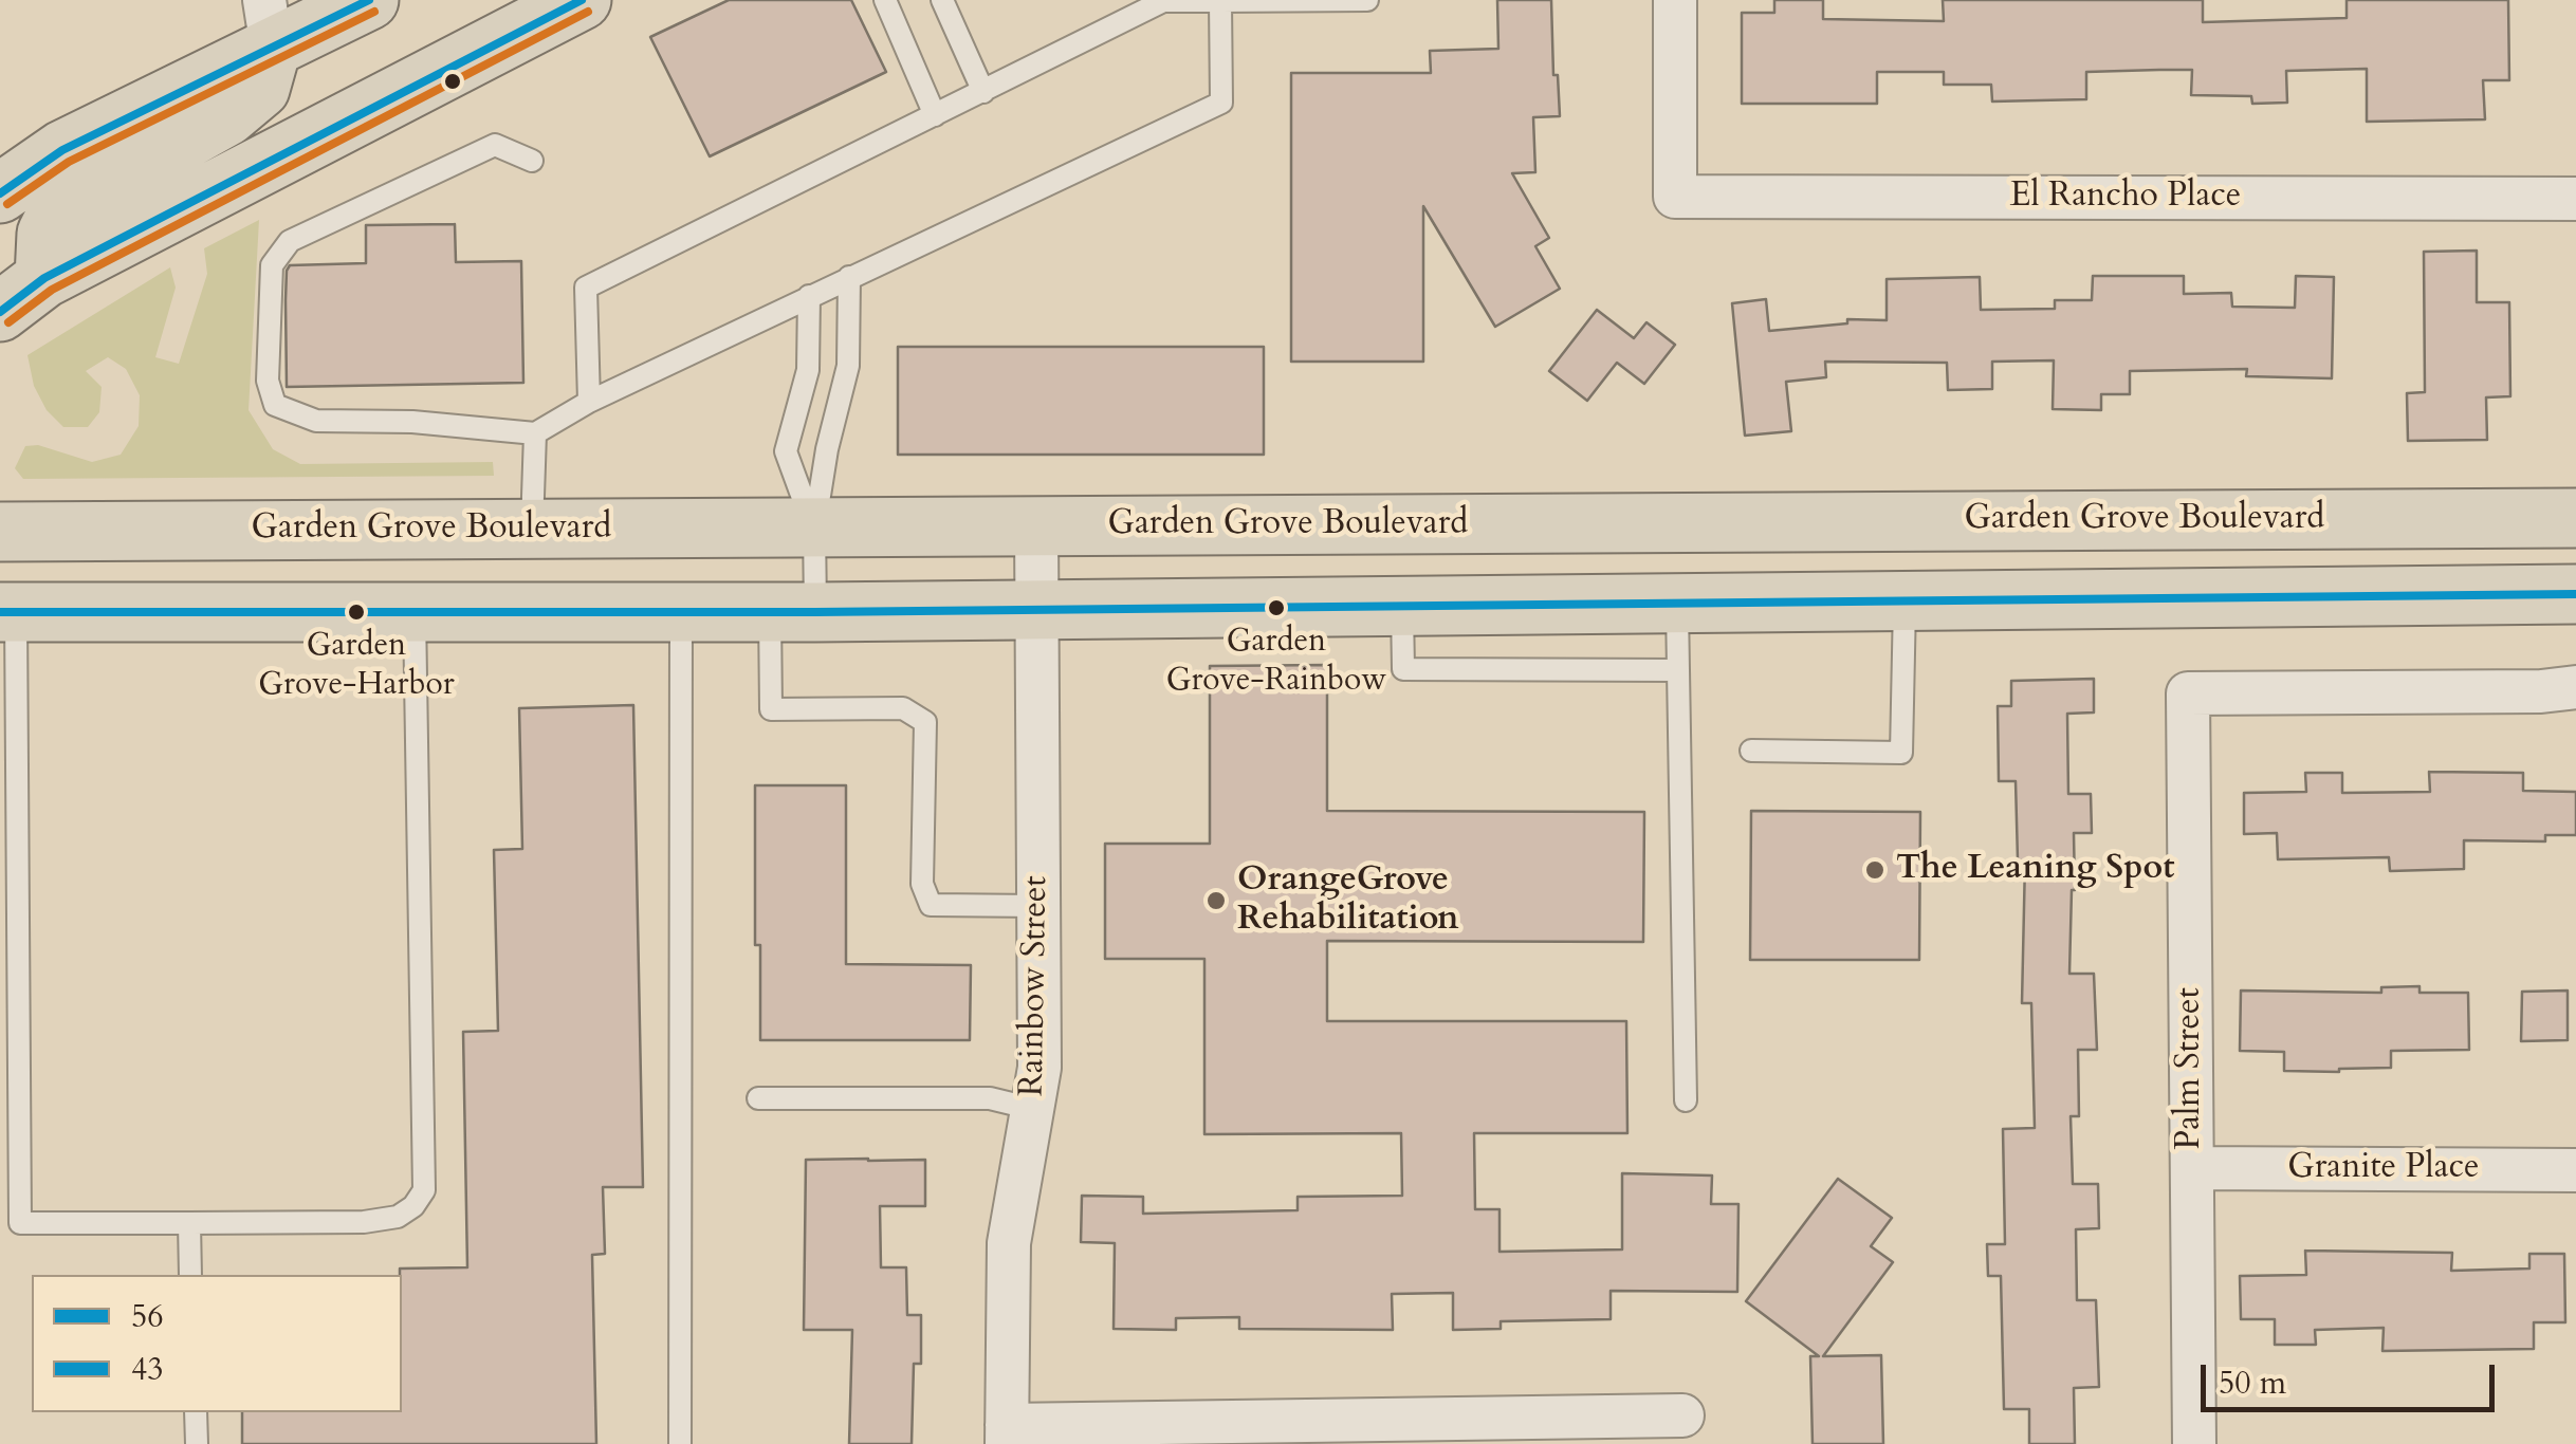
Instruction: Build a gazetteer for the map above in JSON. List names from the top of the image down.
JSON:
{
  "streets": {
    "main road": ["Garden Grove Boulevard"],
    "street": [
      "El Rancho Place",
      "Rainbow Street",
      "Palm Street",
      "Granite Place"
    ]
  },
  "crossings": [
    ["Garden Grove Boulevard", "Rainbow Street"],
    ["Palm Street", "Granite Place"]
  ],
  "places": [
    "Garden Grove-Rainbow",
    "Garden Grove-Harbor",
    "The Leaning Spot",
    "OrangeGrove Rehabilitation"
  ],
  "lines": ["transit line 43", "transit line 56"],
  "legend": ["56", "43"],
  "scale_bar": "50 m"
}
